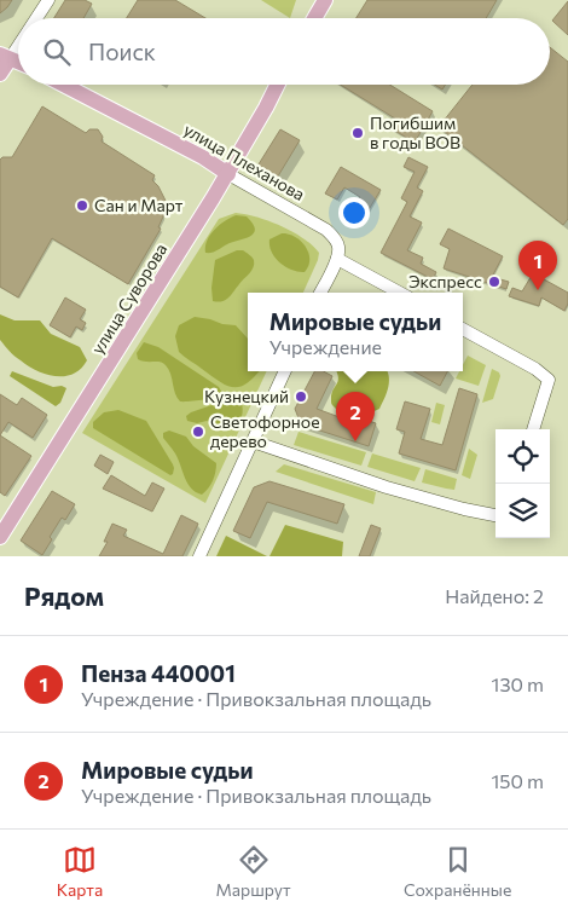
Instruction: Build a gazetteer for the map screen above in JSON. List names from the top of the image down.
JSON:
{
  "streets": {
    "main road": ["улица Плеханова", "улица Суворова"]
  },
  "crossings": [
    ["улица Плеханова", "улица Суворова"]
  ],
  "places": [
    "Погибшим в годы ВОВ",
    "Сан и Март",
    "Экспресс",
    "Кузнецкий",
    "Светофорное дерево"
  ],
  "page": {
    "search": "Поиск",
    "pins": ["1", "2"],
    "popup": ["Мировые судьи", "Учреждение"],
    "heading": ["Рядом", "Найдено: 2"],
    "list": [
      {
        "mark": "1",
        "name": "Пенза 440001",
        "note": "Учреждение · Привокзальная площадь",
        "value": "130 m"
      },
      {
        "mark": "2",
        "name": "Мировые судьи",
        "note": "Учреждение · Привокзальная площадь",
        "value": "150 m"
      }
    ],
    "nav": ["Карта", "Маршрут", "Сохранённые"]
  }
}
